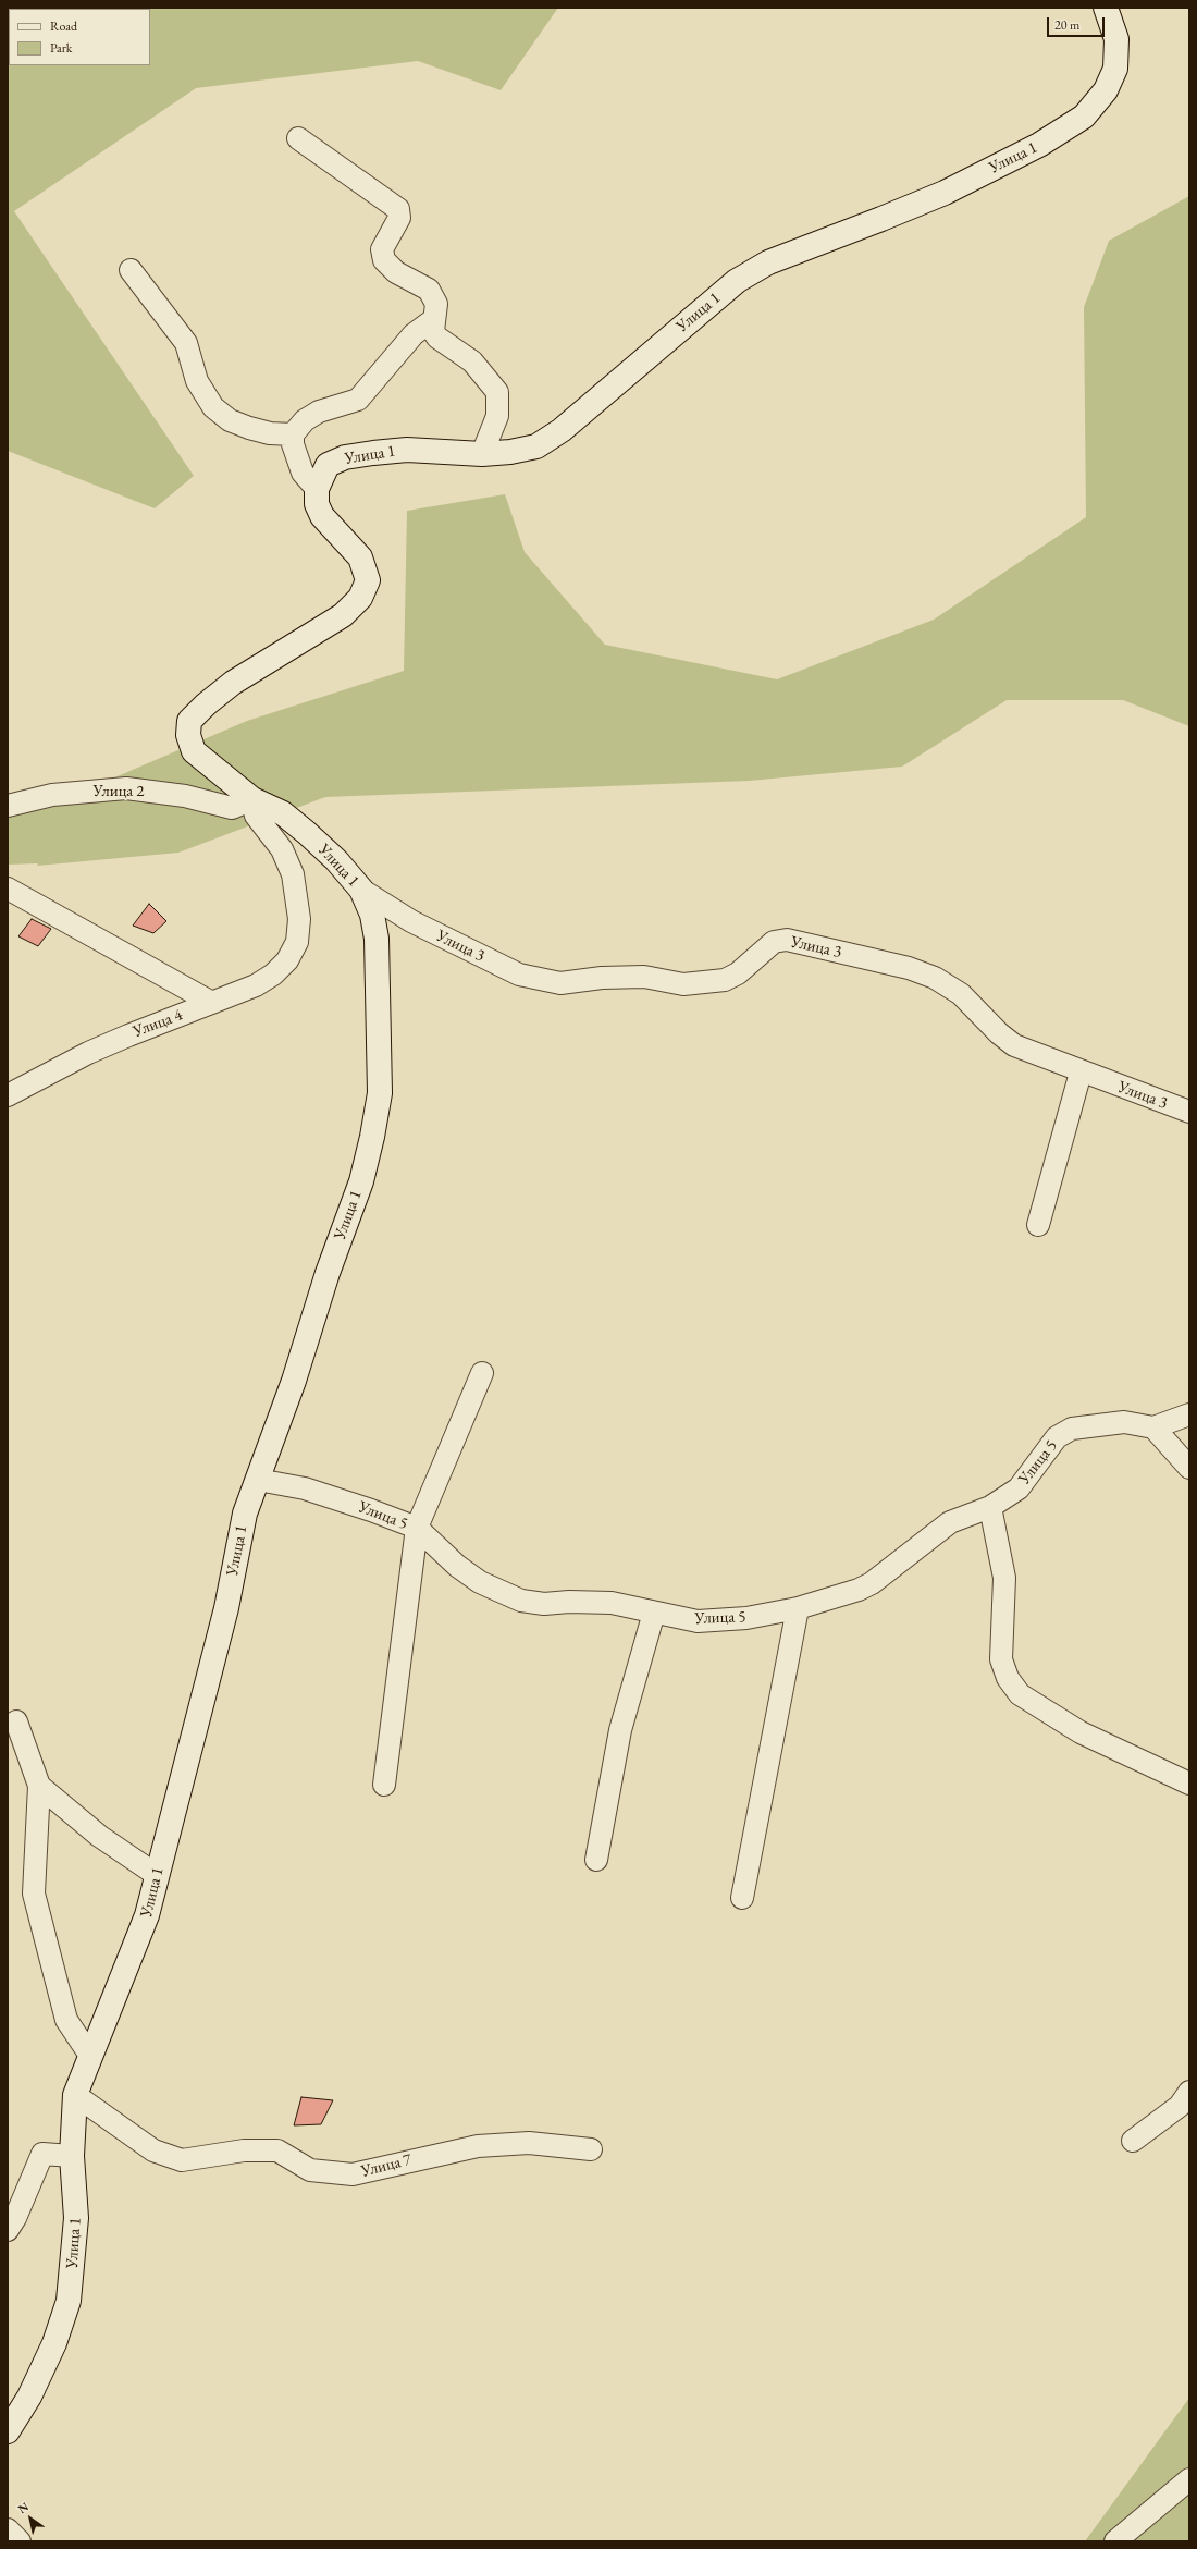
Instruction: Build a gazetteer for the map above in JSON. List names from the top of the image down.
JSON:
{
  "streets": {
    "main road": ["Улица 1"],
    "street": [
      "Улица 2",
      "Улица 3",
      "Улица 4",
      "Улица 5",
      "Улица 7"
    ]
  },
  "crossings": [
    ["Улица 1", "Улица 2"],
    ["Улица 1", "Улица 3"],
    ["Улица 1", "Улица 4"],
    ["Улица 1", "Улица 5"],
    ["Улица 1", "Улица 7"],
    ["Улица 2", "Улица 4"]
  ],
  "legend": ["Road", "Park"],
  "scale_bar": "20 m",
  "north": "top left"
}
